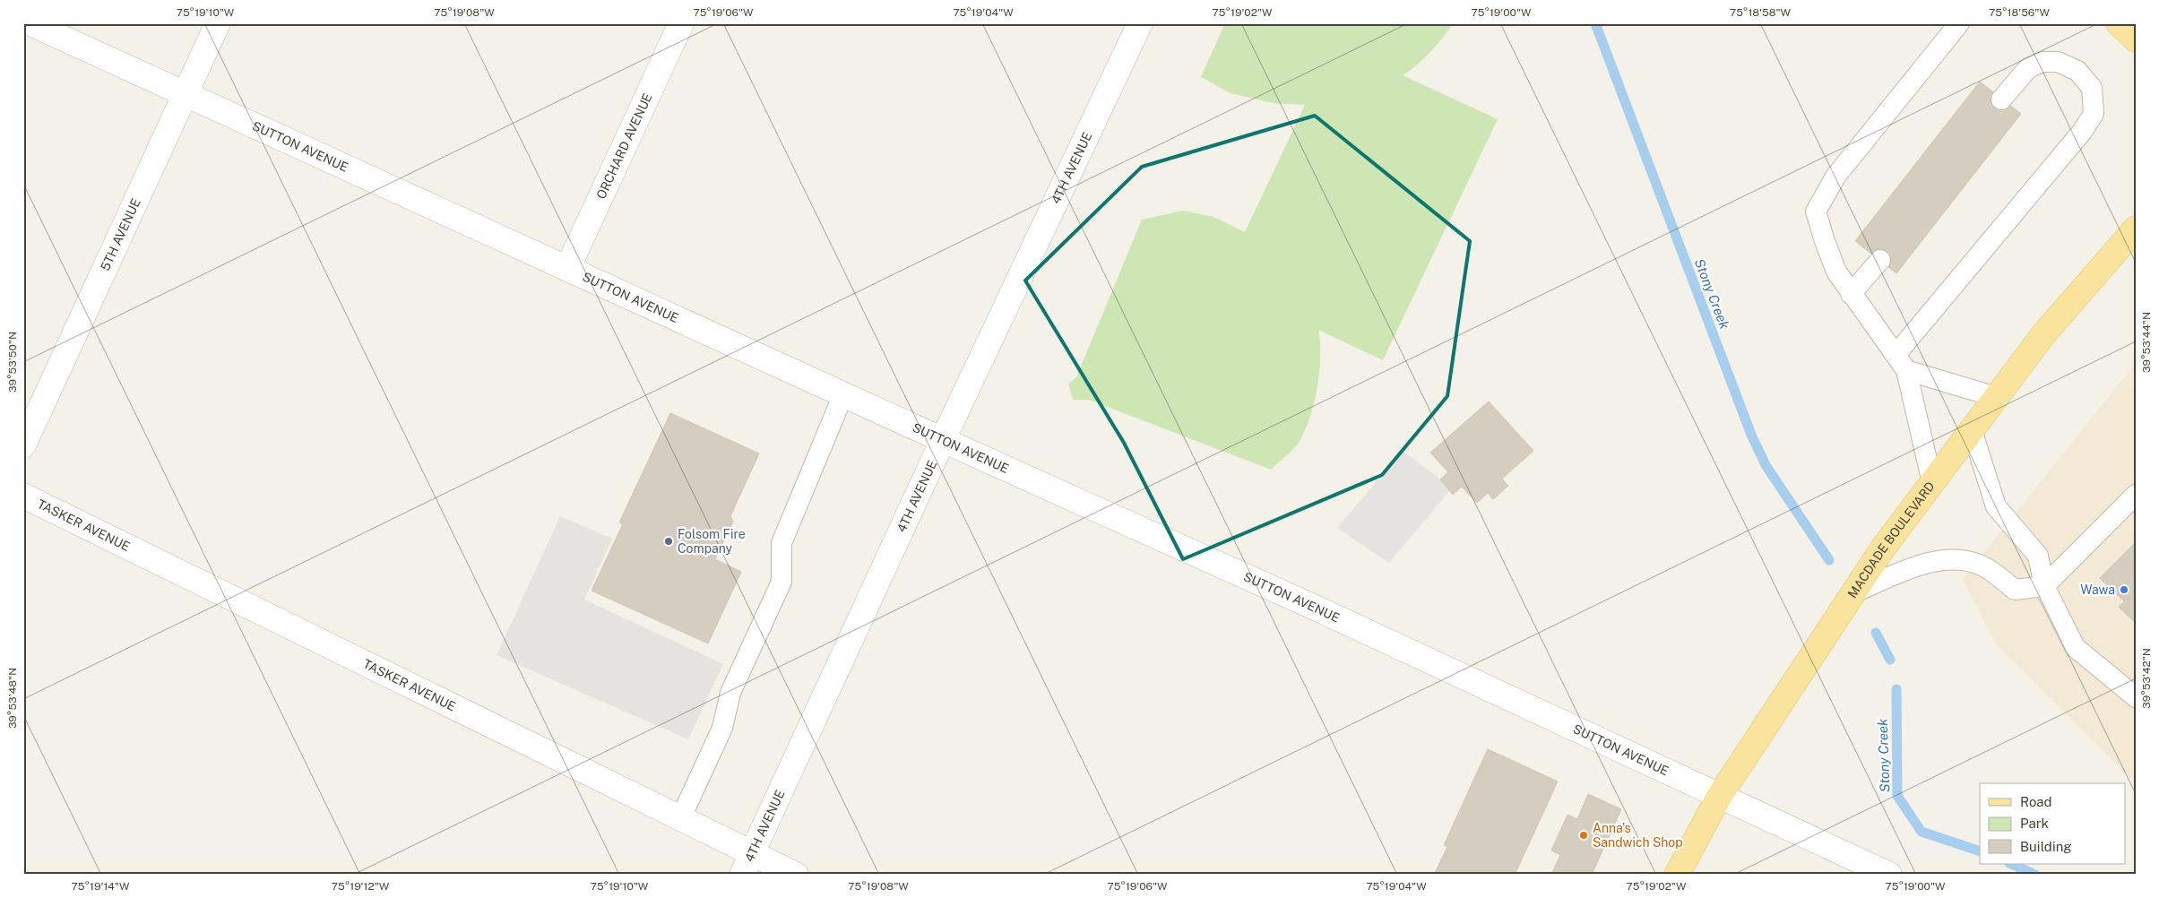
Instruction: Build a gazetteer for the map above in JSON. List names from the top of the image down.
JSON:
{
  "streets": {
    "main road": ["MACDADE BOULEVARD"],
    "street": [
      "ORCHARD AVENUE",
      "SUTTON AVENUE",
      "4TH AVENUE",
      "5TH AVENUE",
      "TASKER AVENUE"
    ]
  },
  "crossings": [
    ["ORCHARD AVENUE", "SUTTON AVENUE"],
    ["SUTTON AVENUE", "4TH AVENUE"],
    ["SUTTON AVENUE", "5TH AVENUE"],
    ["SUTTON AVENUE", "MACDADE BOULEVARD"],
    ["4TH AVENUE", "TASKER AVENUE"]
  ],
  "water": ["Stony Creek"],
  "places": ["Folsom Fire Company", "Wawa", "Anna's Sandwich Shop"],
  "legend": ["Road", "Park", "Building"],
  "coordinates": [
    "75°19'10\"W",
    "75°19'08\"W",
    "75°19'06\"W",
    "75°19'04\"W",
    "75°19'02\"W",
    "75°19'00\"W",
    "75°18'58\"W",
    "75°18'56\"W",
    "39°53'44\"N",
    "39°53'50\"N",
    "39°53'42\"N",
    "39°53'48\"N",
    "75°19'14\"W",
    "75°19'12\"W"
  ]
}
